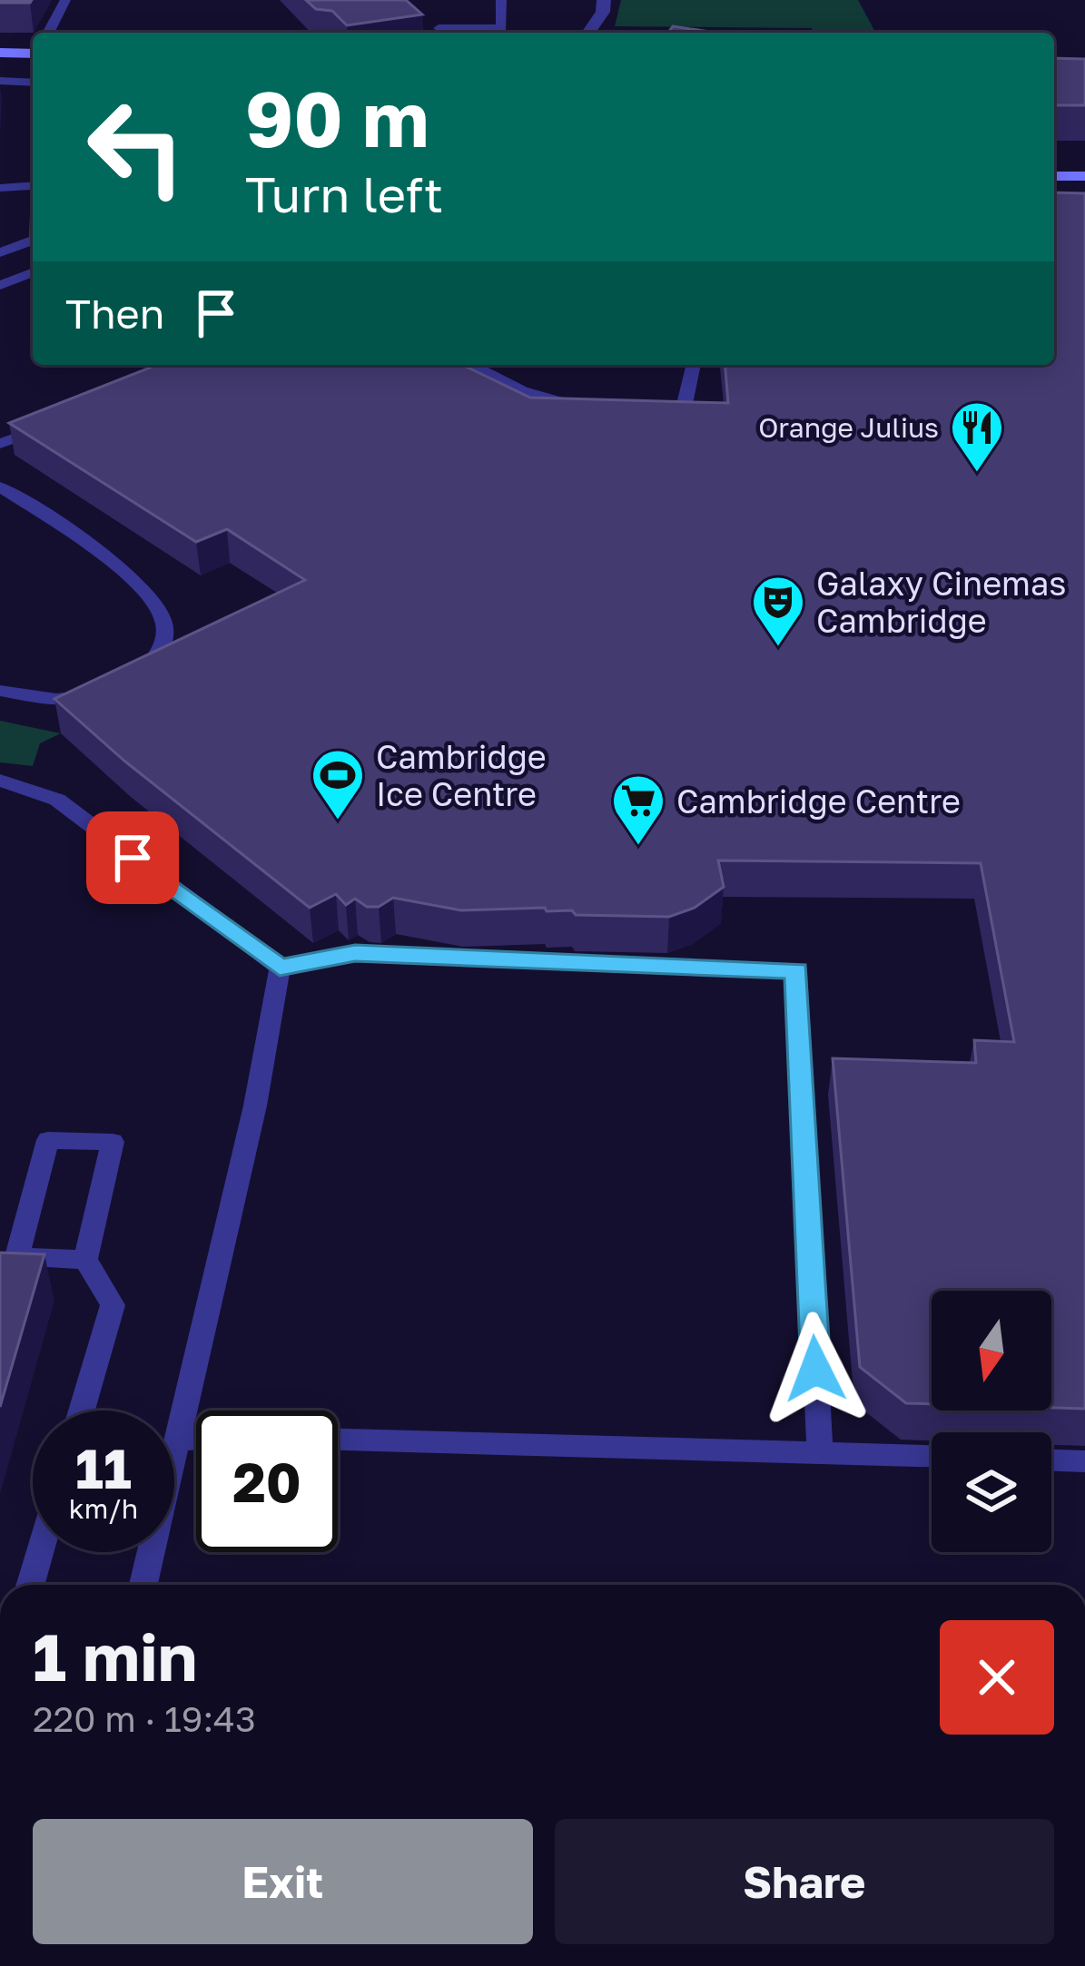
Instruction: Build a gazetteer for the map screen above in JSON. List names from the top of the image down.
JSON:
{
  "places": {
    "restaurant": ["Orange Julius"],
    "theatre": ["Galaxy Cinemas Cambridge"],
    "sports": ["Cambridge Ice Centre"],
    "supermarket": ["Cambridge Centre"]
  },
  "north": "bottom",
  "page": {
    "turn": ["90 m", "Turn left"],
    "then": "Then",
    "speed": "11 km/h",
    "limit": "20",
    "heading": ["1 min", "220 m · 19:43"],
    "buttons": ["Exit", "Share"]
  }
}
